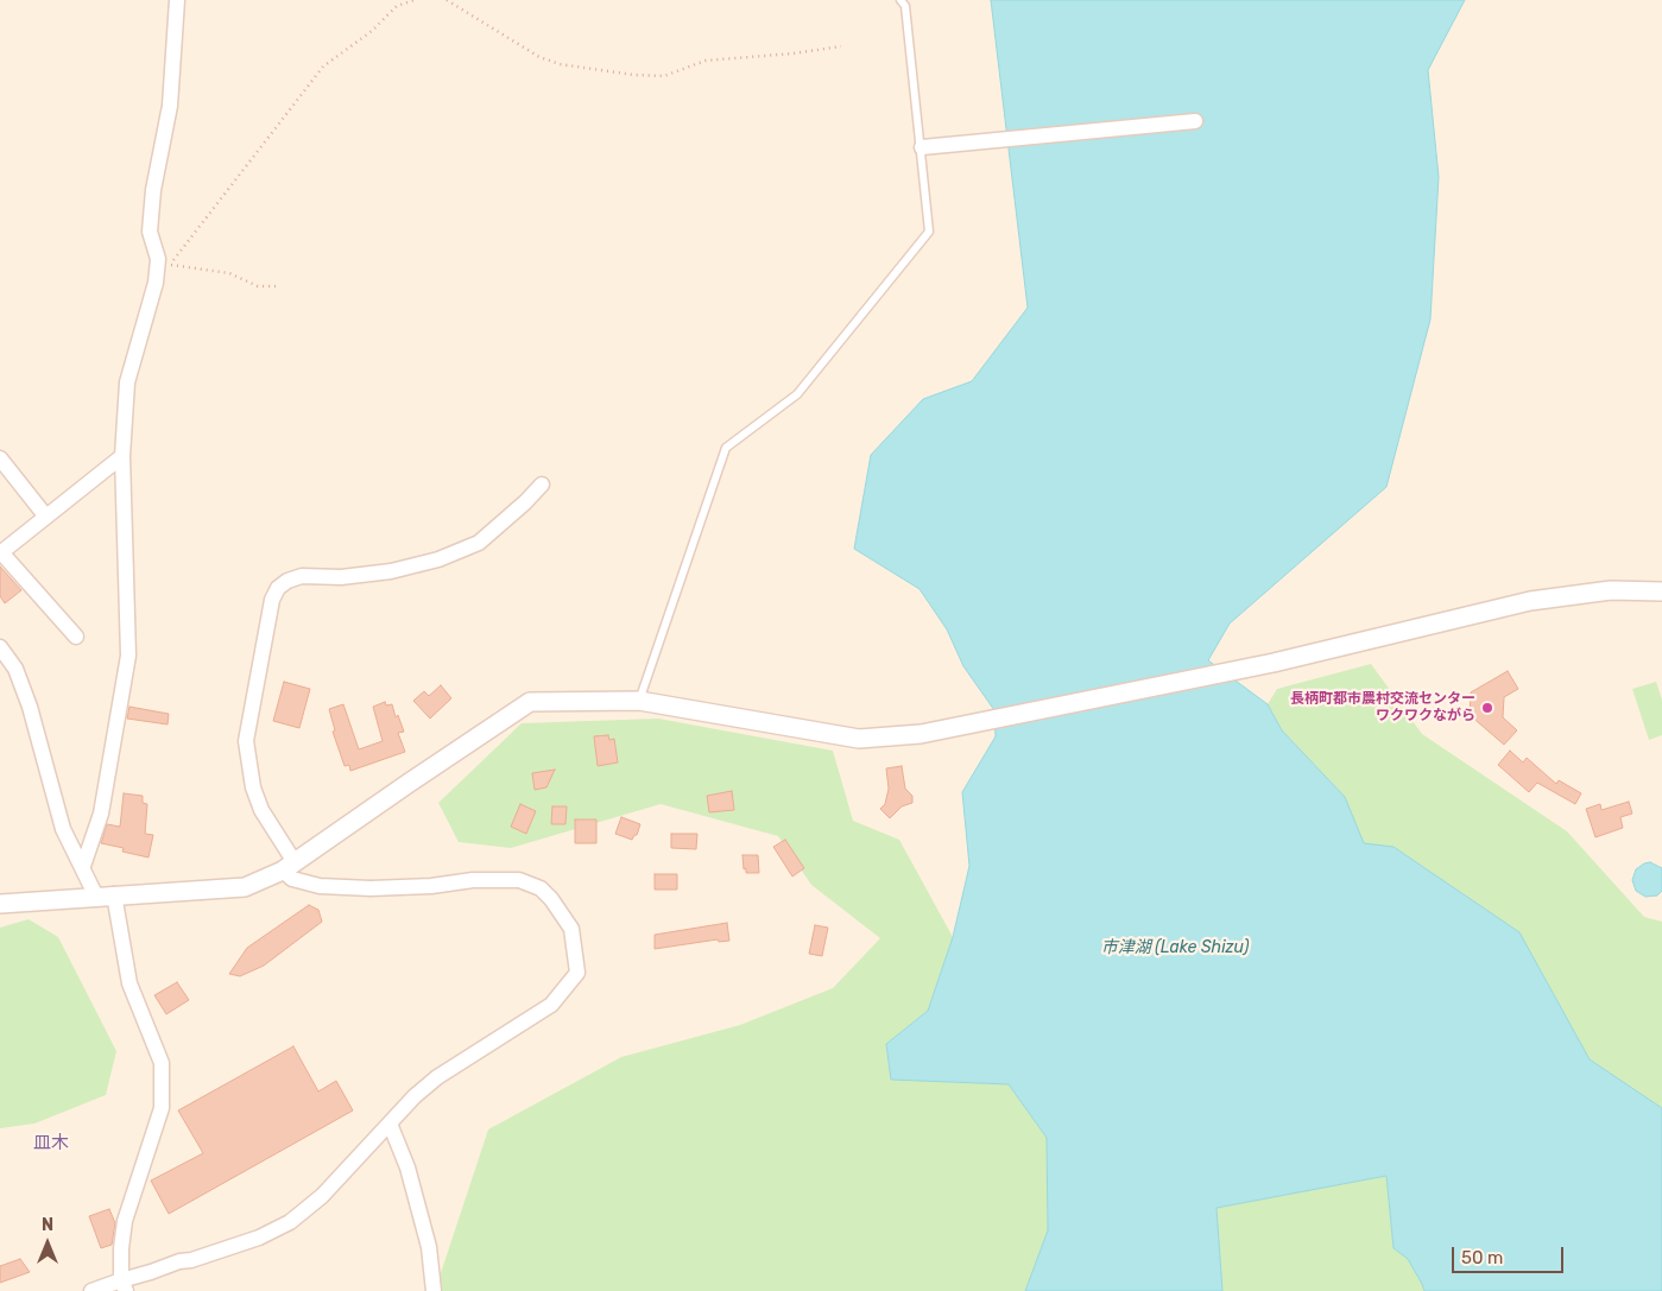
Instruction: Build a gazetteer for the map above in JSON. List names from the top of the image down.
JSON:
{
  "districts": ["皿木"],
  "water": ["市津湖 (Lake Shizu)"],
  "places": ["長柄町都市農村交流センター ワクワクながら"],
  "scale_bar": "50 m",
  "north": "top"
}
